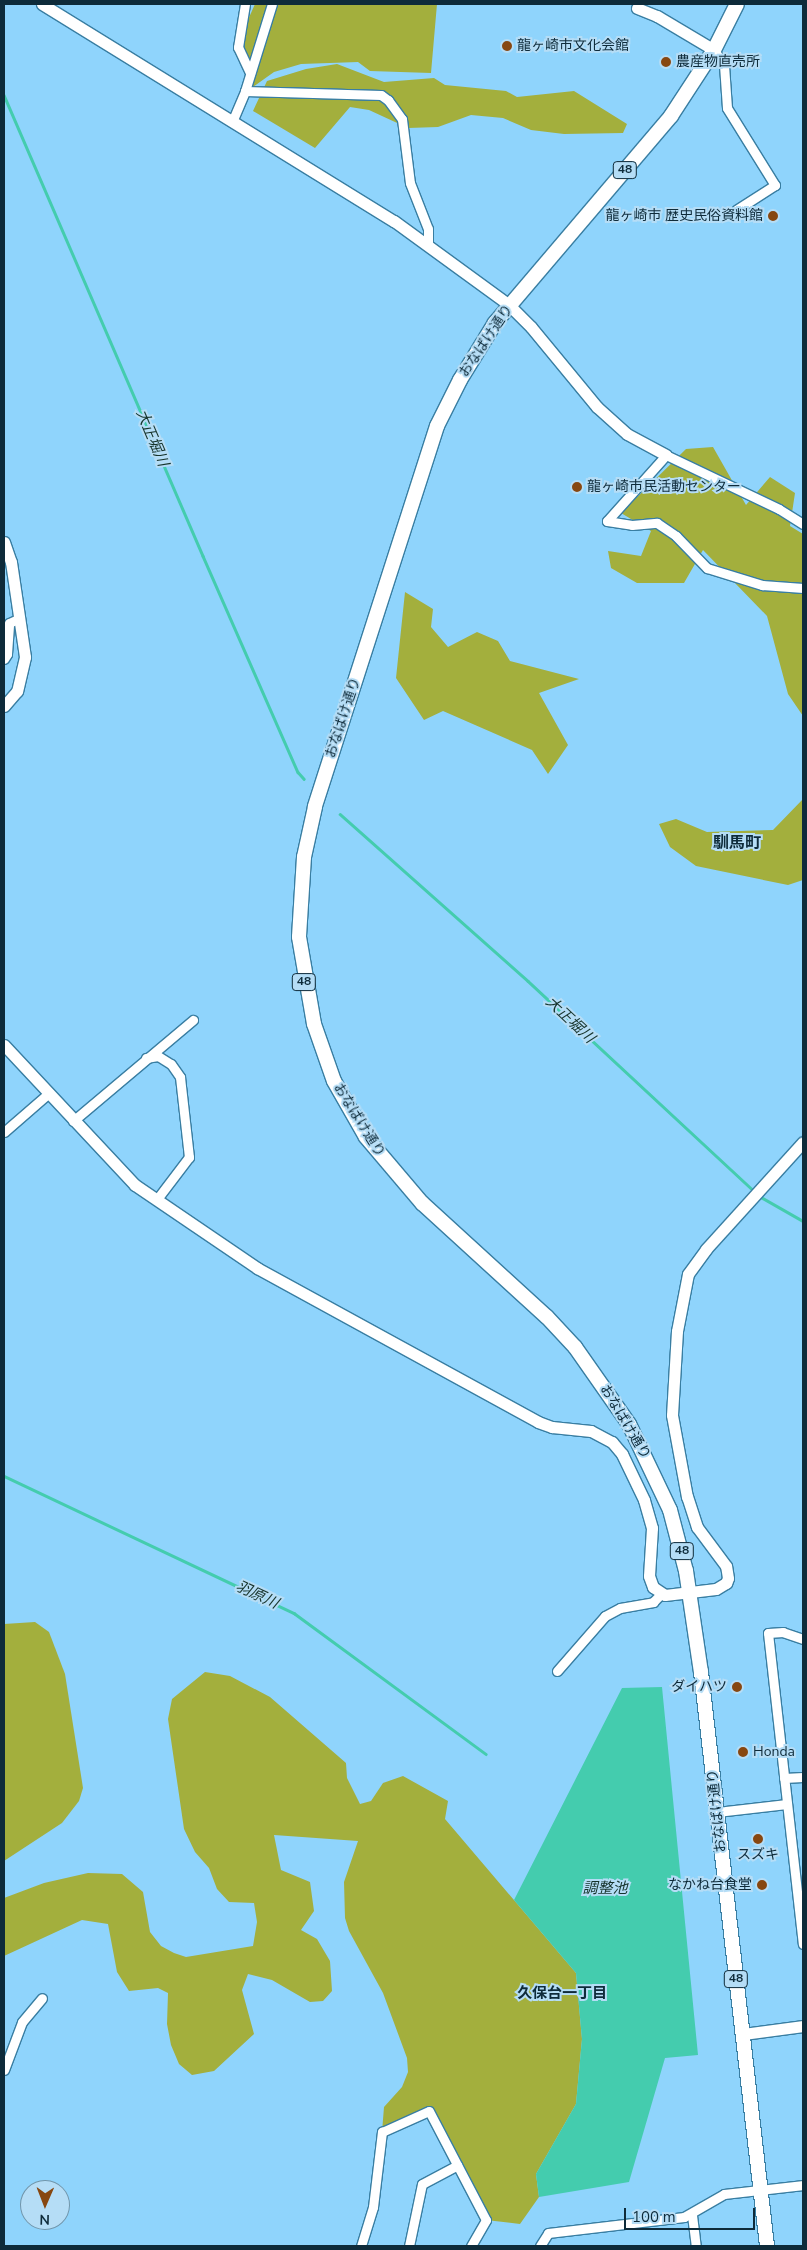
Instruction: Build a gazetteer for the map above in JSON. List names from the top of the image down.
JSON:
{
  "streets": {
    "main road": ["48", "おなばけ通り"]
  },
  "districts": ["馴馬町", "久保台一丁目"],
  "water": ["大正堀川", "羽原川", "調整池"],
  "places": [
    "龍ヶ崎市文化会館",
    "農産物直売所",
    "龍ヶ崎市 歴史民俗資料館",
    "龍ヶ崎市民活動センター",
    "ダイハツ",
    "Honda",
    "スズキ",
    "なかね台食堂"
  ],
  "scale_bar": "100 m",
  "north": "bottom"
}
